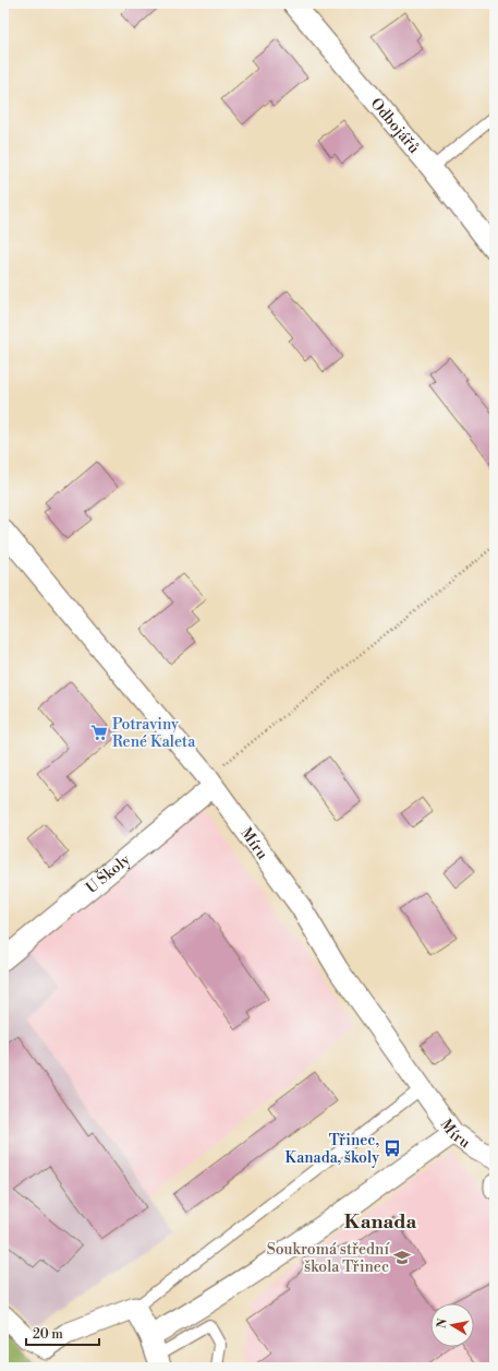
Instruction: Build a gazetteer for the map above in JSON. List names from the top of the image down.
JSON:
{
  "streets": {
    "street": ["Odbojářů", "Míru", "U Školy"]
  },
  "crossings": [
    ["Míru", "U Školy"]
  ],
  "districts": ["Kanada"],
  "places": {
    "supermarket": ["Potraviny René Kaleta"],
    "bus stop": ["Třinec, Kanada, školy"],
    "school or university": ["Soukromá střední škola Třinec"]
  },
  "scale_bar": "20 m",
  "north": "left"
}
